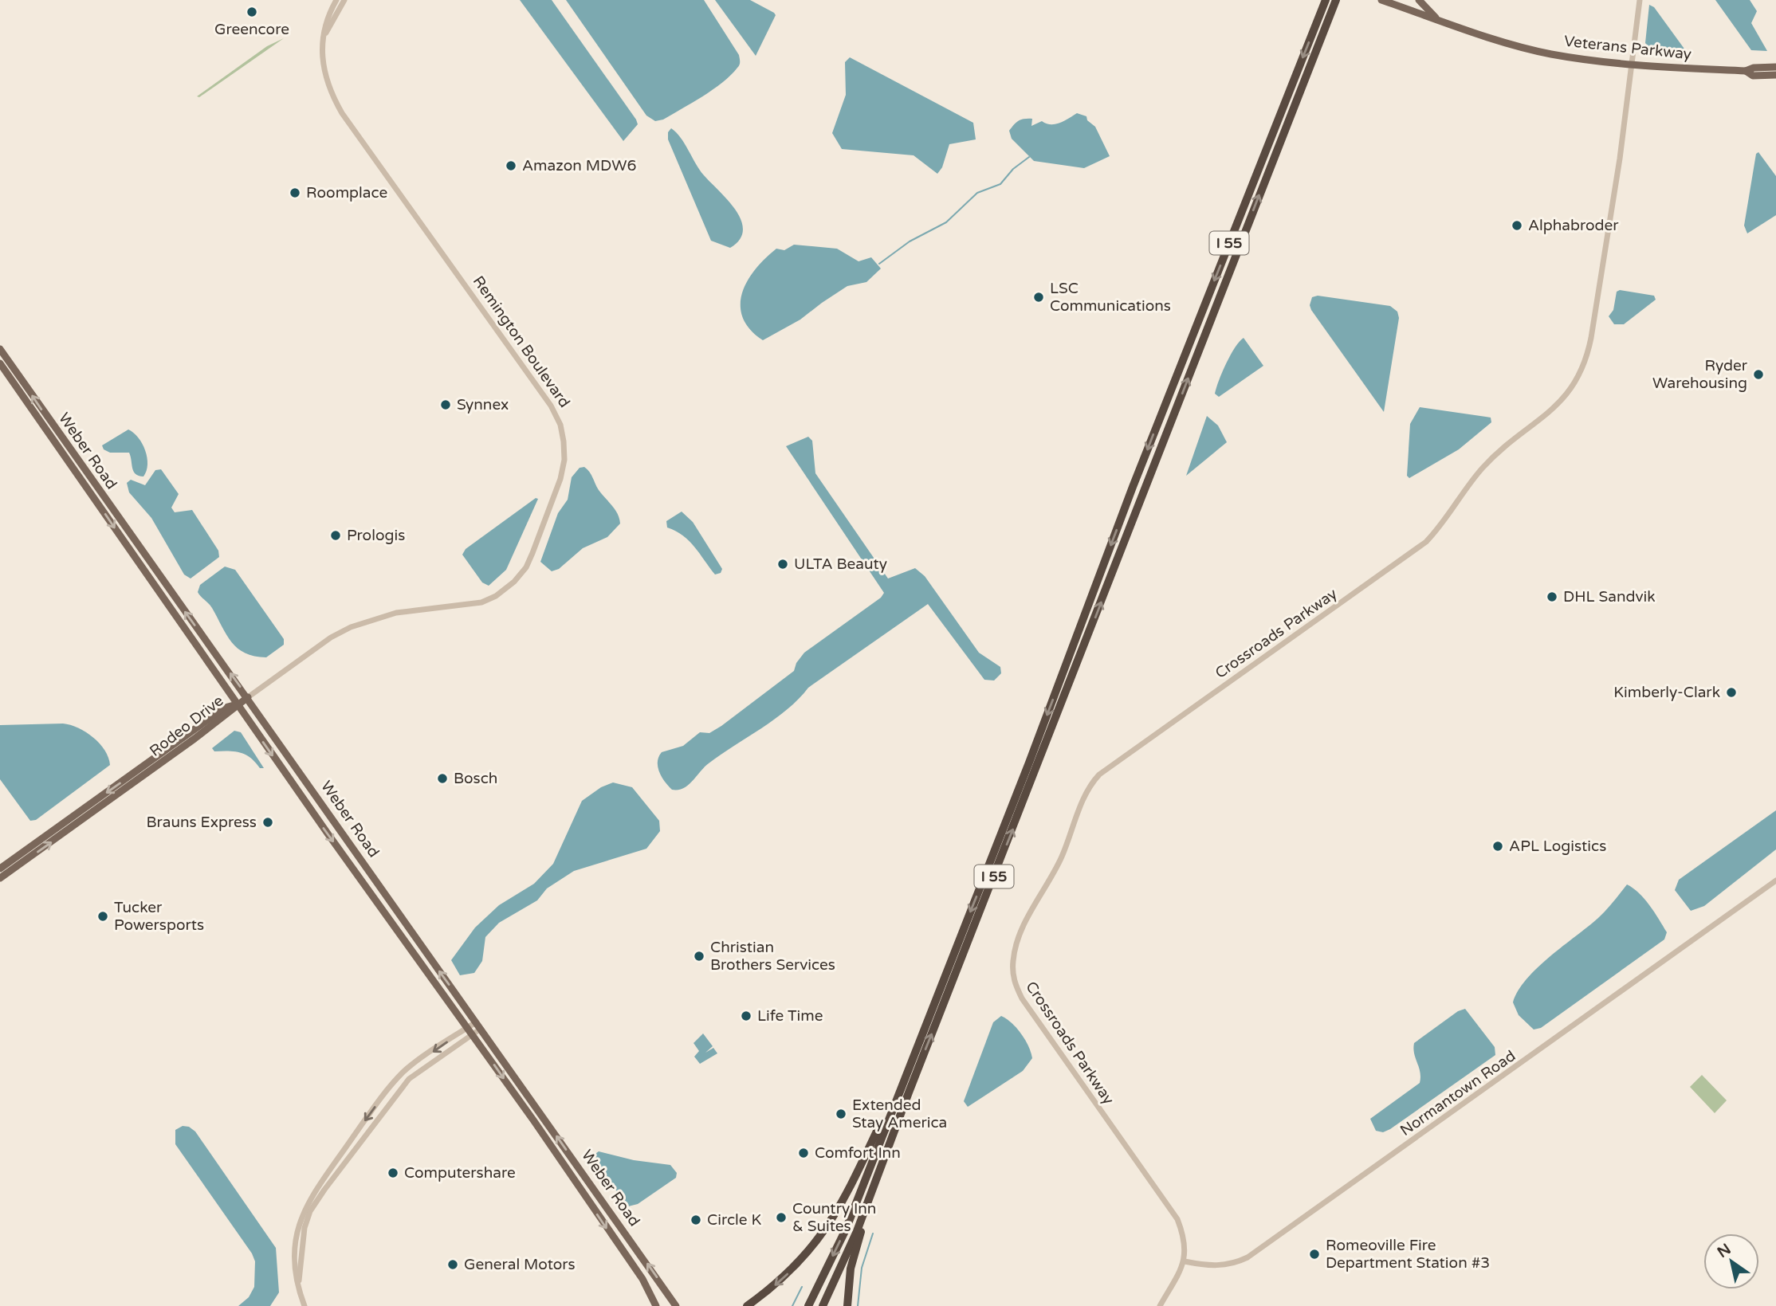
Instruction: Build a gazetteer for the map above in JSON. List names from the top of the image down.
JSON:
{
  "streets": {
    "highway": ["I 55"],
    "main road": [
      "Veterans Parkway",
      "Remington Boulevard",
      "Weber Road",
      "Rodeo Drive"
    ],
    "street": ["Crossroads Parkway", "Normantown Road"]
  },
  "crossings": [
    ["Veterans Parkway", "Crossroads Parkway"],
    ["Remington Boulevard", "Weber Road"],
    ["Remington Boulevard", "Rodeo Drive"],
    ["Weber Road", "Rodeo Drive"],
    ["Crossroads Parkway", "Normantown Road"]
  ],
  "places": [
    "Greencore",
    "Amazon MDW6",
    "Roomplace",
    "Alphabroder",
    "LSC Communications",
    "Ryder Warehousing",
    "Synnex",
    "Prologis",
    "ULTA Beauty",
    "DHL Sandvik",
    "Kimberly-Clark",
    "Bosch",
    "Brauns Express",
    "APL Logistics",
    "Tucker Powersports",
    "Christian Brothers Services",
    "Life Time",
    "Extended Stay America",
    "Comfort Inn",
    "Computershare",
    "Country Inn & Suites",
    "Circle K",
    "Romeoville Fire Department Station #3",
    "General Motors"
  ],
  "north": "top left"
}
